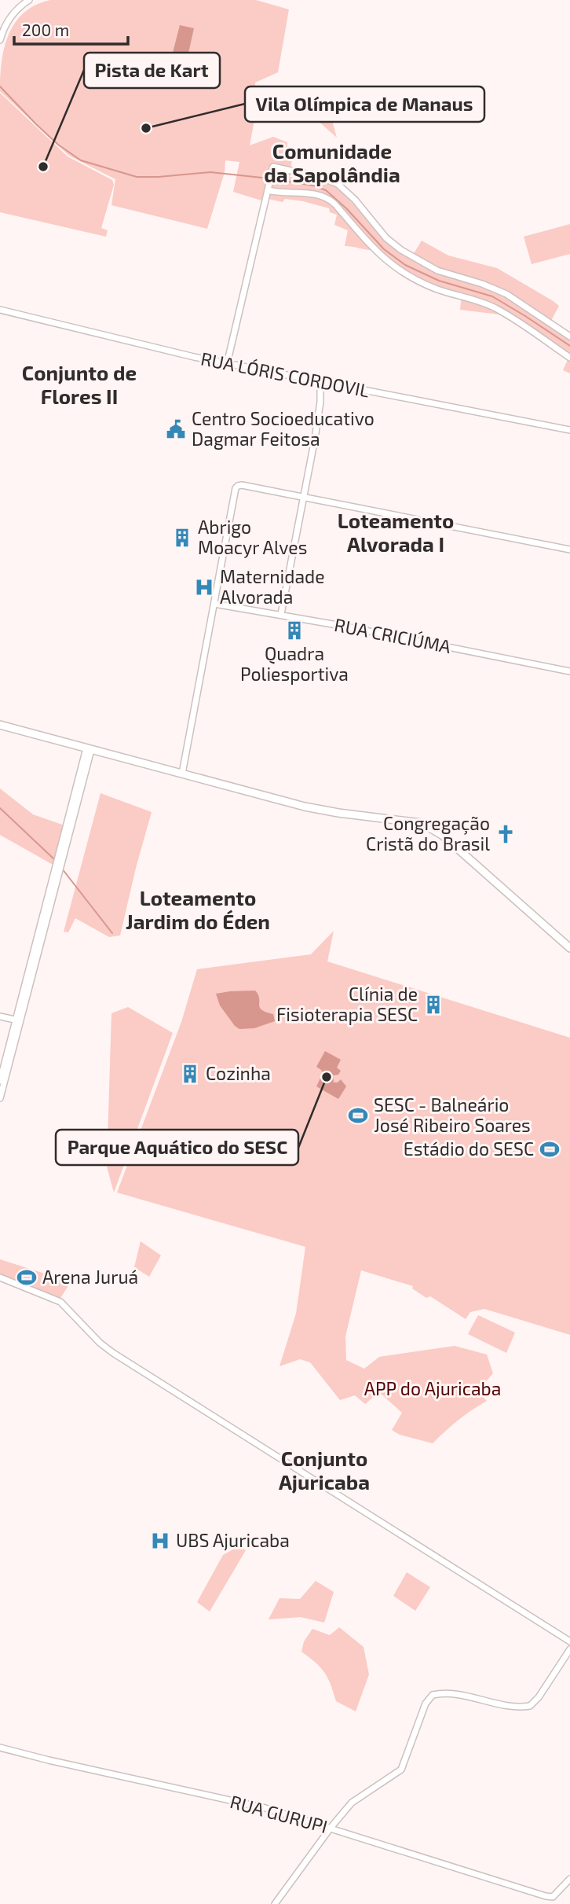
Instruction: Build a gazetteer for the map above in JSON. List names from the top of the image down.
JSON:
{
  "streets": {
    "street": ["RUA LÓRIS CORDOVIL", "RUA CRICIÚMA", "RUA GURUPI"]
  },
  "districts": [
    "Comunidade da Sapolândia",
    "Conjunto de Flores II",
    "Loteamento Alvorada I",
    "Loteamento Jardim do Éden",
    "Conjunto Ajuricaba"
  ],
  "parks": ["APP do Ajuricaba"],
  "places": {
    "other": ["Vila Olímpica de Manaus", "Pista de Kart", "Parque Aquático do SESC"],
    "public building": ["Centro Socioeducativo Dagmar Feitosa"],
    "building": [
      "Abrigo Moacyr Alves",
      "Quadra Poliesportiva",
      "Clínia de Fisioterapia SESC",
      "Cozinha"
    ],
    "hospital": ["Maternidade Alvorada", "UBS Ajuricaba"],
    "church": ["Congregação Cristã do Brasil"],
    "sports": ["SESC - Balneário José Ribeiro Soares", "Estádio do SESC", "Arena Juruá"]
  },
  "scale_bar": "200 m"
}
